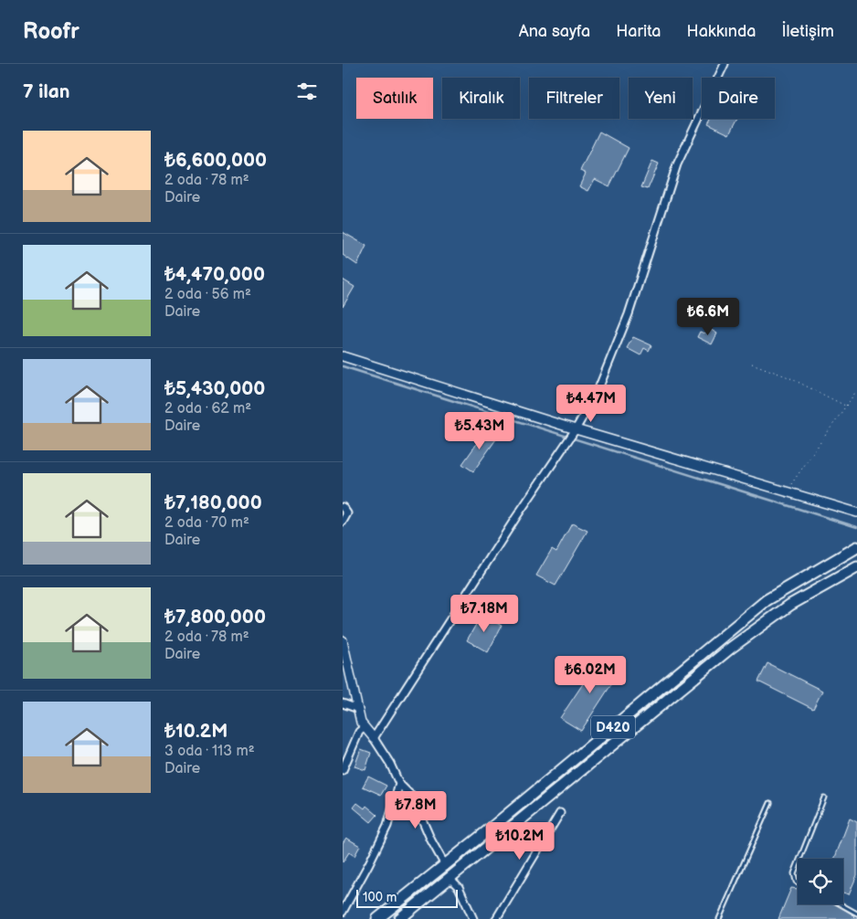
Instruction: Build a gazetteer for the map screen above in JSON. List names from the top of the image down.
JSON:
{
  "streets": {
    "main road": ["D420"]
  },
  "scale_bar": "100 m",
  "page": {
    "header": "Roofr",
    "nav": [
      "Ana sayfa",
      "Harita",
      "Hakkında",
      "İletişim"
    ],
    "heading": "7 ilan",
    "chip": [
      "Satılık",
      "Kiralık",
      "Filtreler",
      "Yeni",
      "Daire"
    ],
    "list": [
      {
        "name": "₺6,600,000",
        "note": "2 oda · 78 m² · Daire"
      },
      {
        "name": "₺4,470,000",
        "note": "2 oda · 56 m² · Daire"
      },
      {
        "name": "₺5,430,000",
        "note": "2 oda · 62 m² · Daire"
      },
      {
        "name": "₺7,180,000",
        "note": "2 oda · 70 m² · Daire"
      },
      {
        "name": "₺7,800,000",
        "note": "2 oda · 78 m² · Daire"
      },
      {
        "name": "₺10.2M",
        "note": "3 oda · 113 m² · Daire"
      }
    ],
    "price": [
      "₺6.6M",
      "₺4.47M",
      "₺5.43M",
      "₺7.18M",
      "₺6.02M",
      "₺7.8M",
      "₺10.2M"
    ],
    "scale": "100 m"
  }
}
